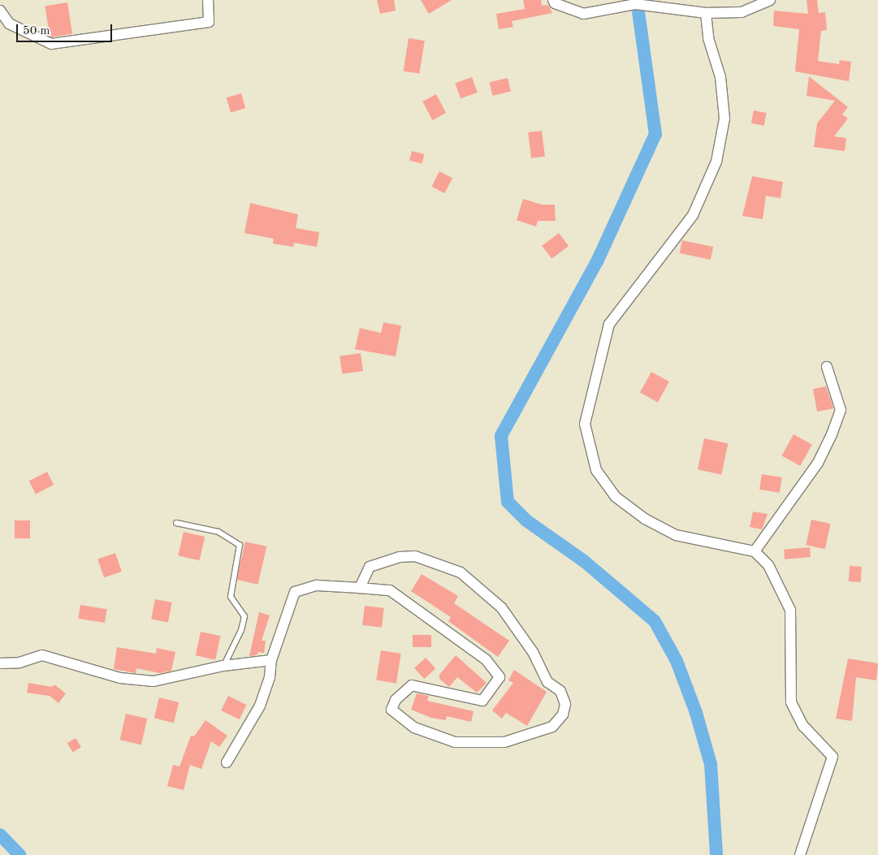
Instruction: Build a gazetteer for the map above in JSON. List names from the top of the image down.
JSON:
{
  "scale_bar": "50 m"
}
